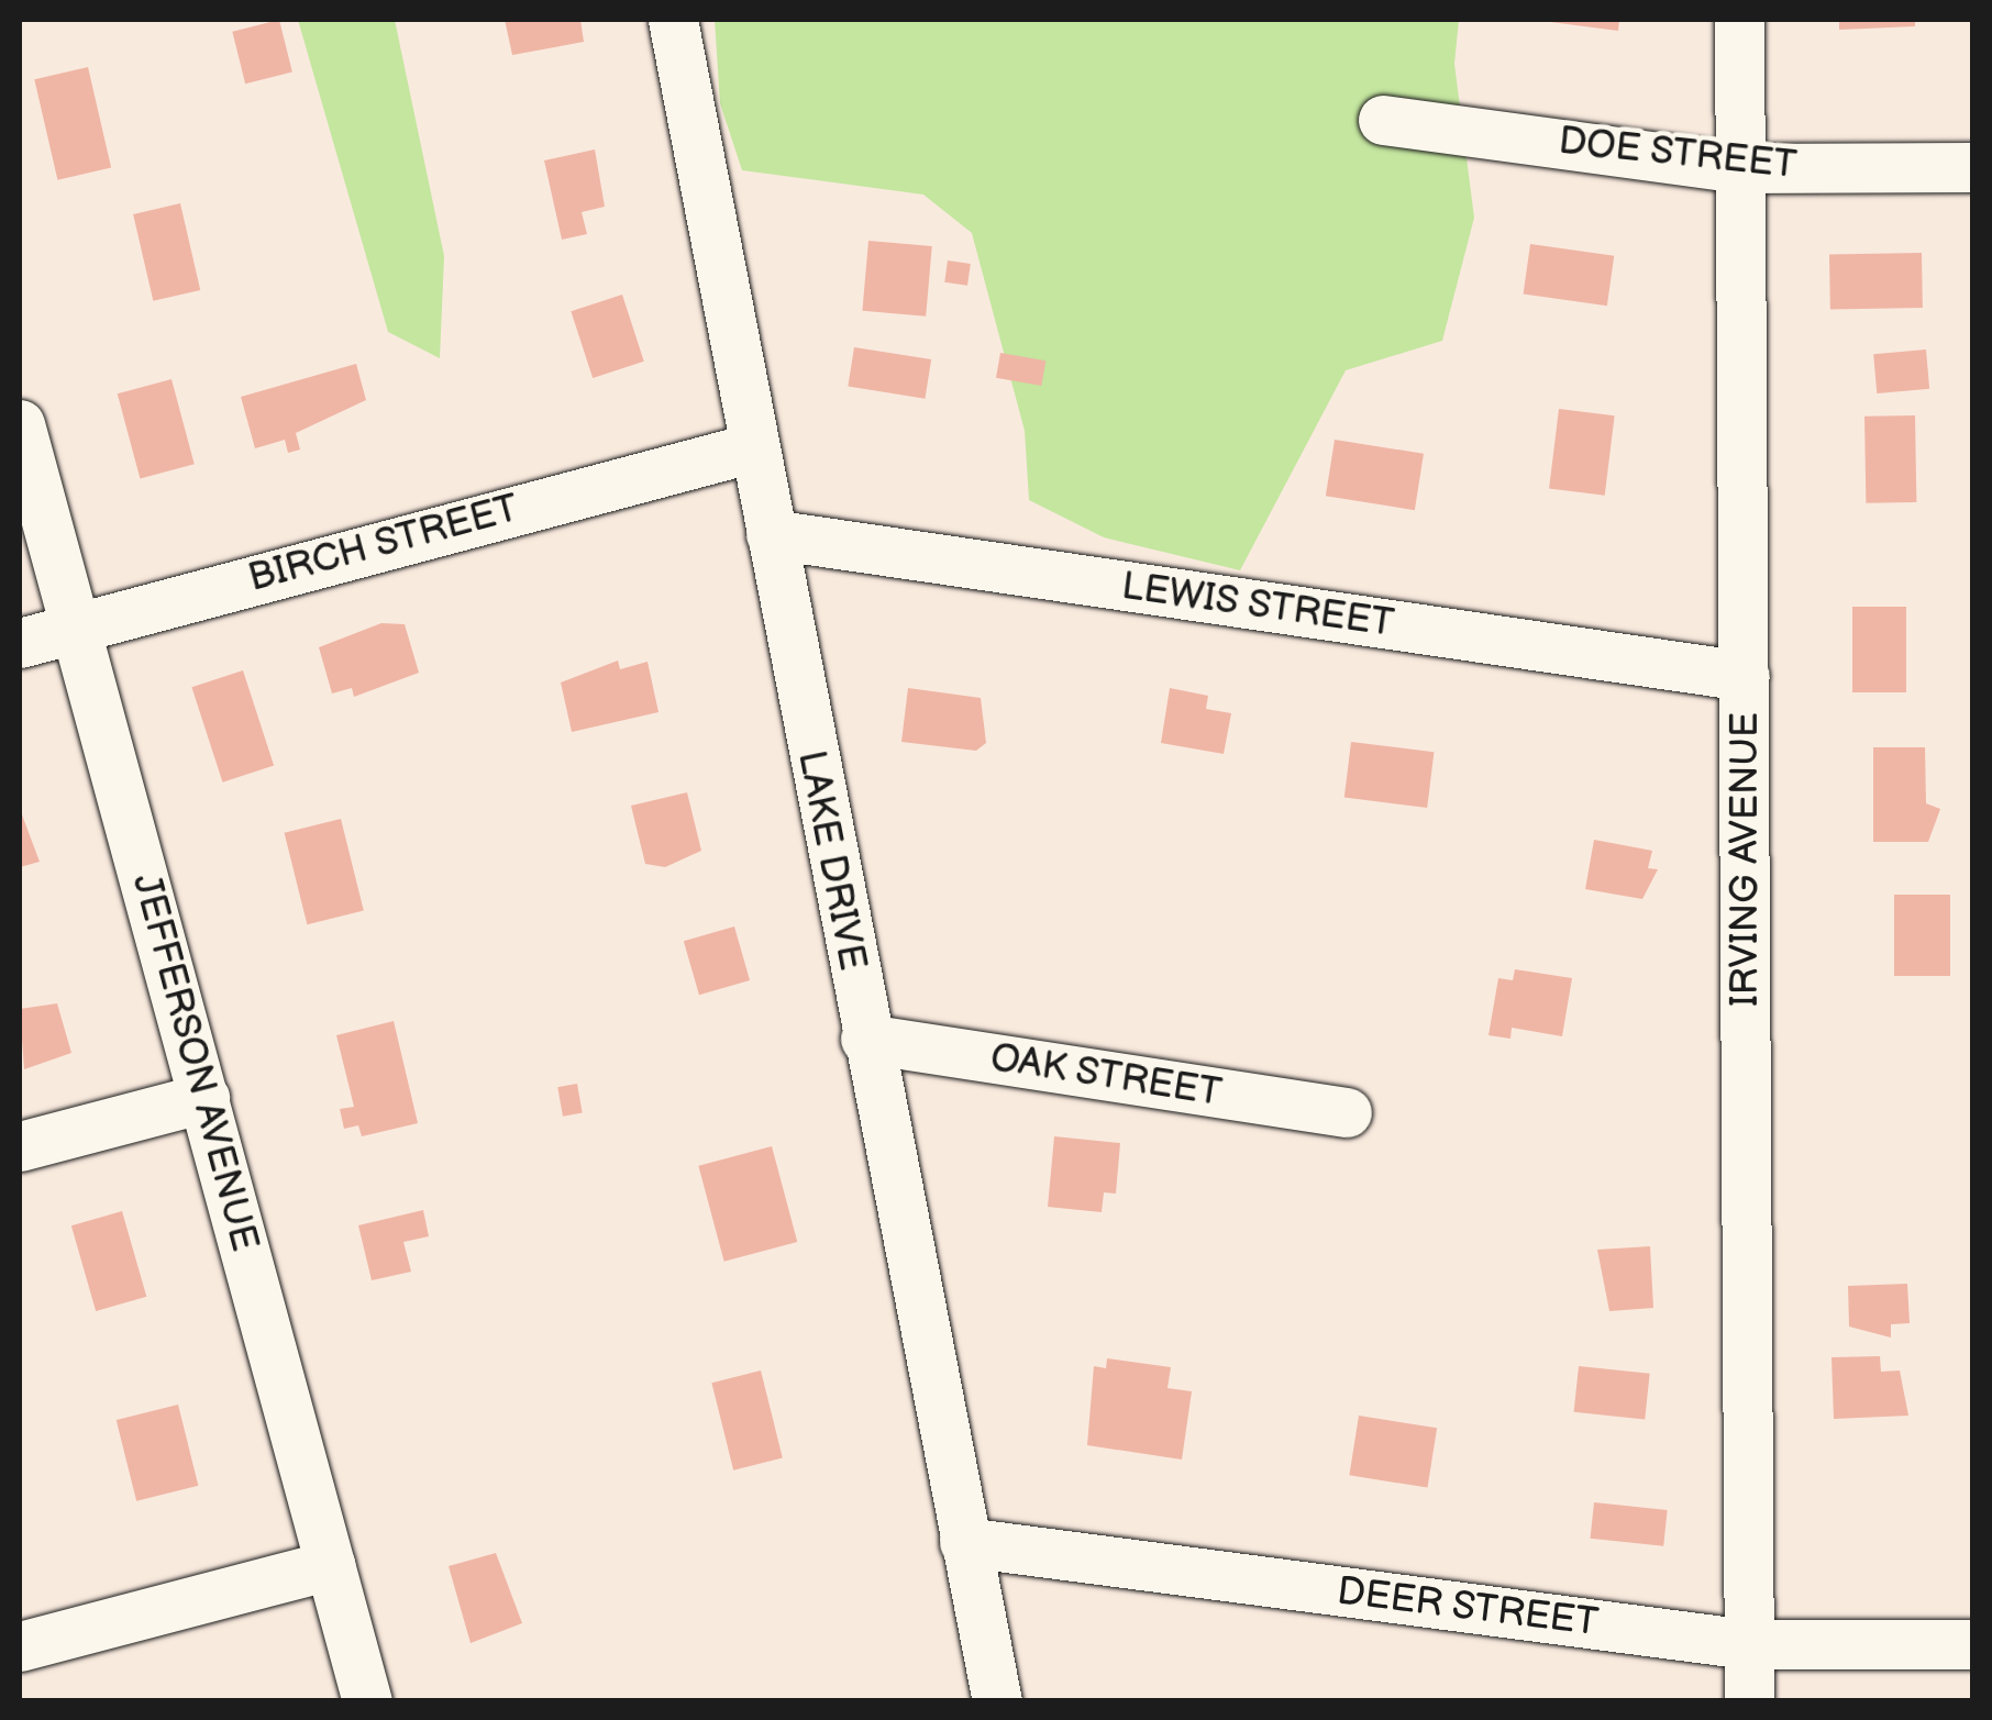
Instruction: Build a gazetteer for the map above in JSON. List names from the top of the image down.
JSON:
{
  "streets": {
    "street": [
      "DOE STREET",
      "BIRCH STREET",
      "LEWIS STREET",
      "IRVING AVENUE",
      "LAKE DRIVE",
      "JEFFERSON AVENUE",
      "OAK STREET",
      "DEER STREET"
    ]
  },
  "crossings": [
    ["DOE STREET", "IRVING AVENUE"],
    ["BIRCH STREET", "LAKE DRIVE"],
    ["BIRCH STREET", "JEFFERSON AVENUE"],
    ["LEWIS STREET", "IRVING AVENUE"],
    ["LEWIS STREET", "LAKE DRIVE"],
    ["IRVING AVENUE", "DEER STREET"],
    ["LAKE DRIVE", "OAK STREET"],
    ["LAKE DRIVE", "DEER STREET"]
  ]
}
